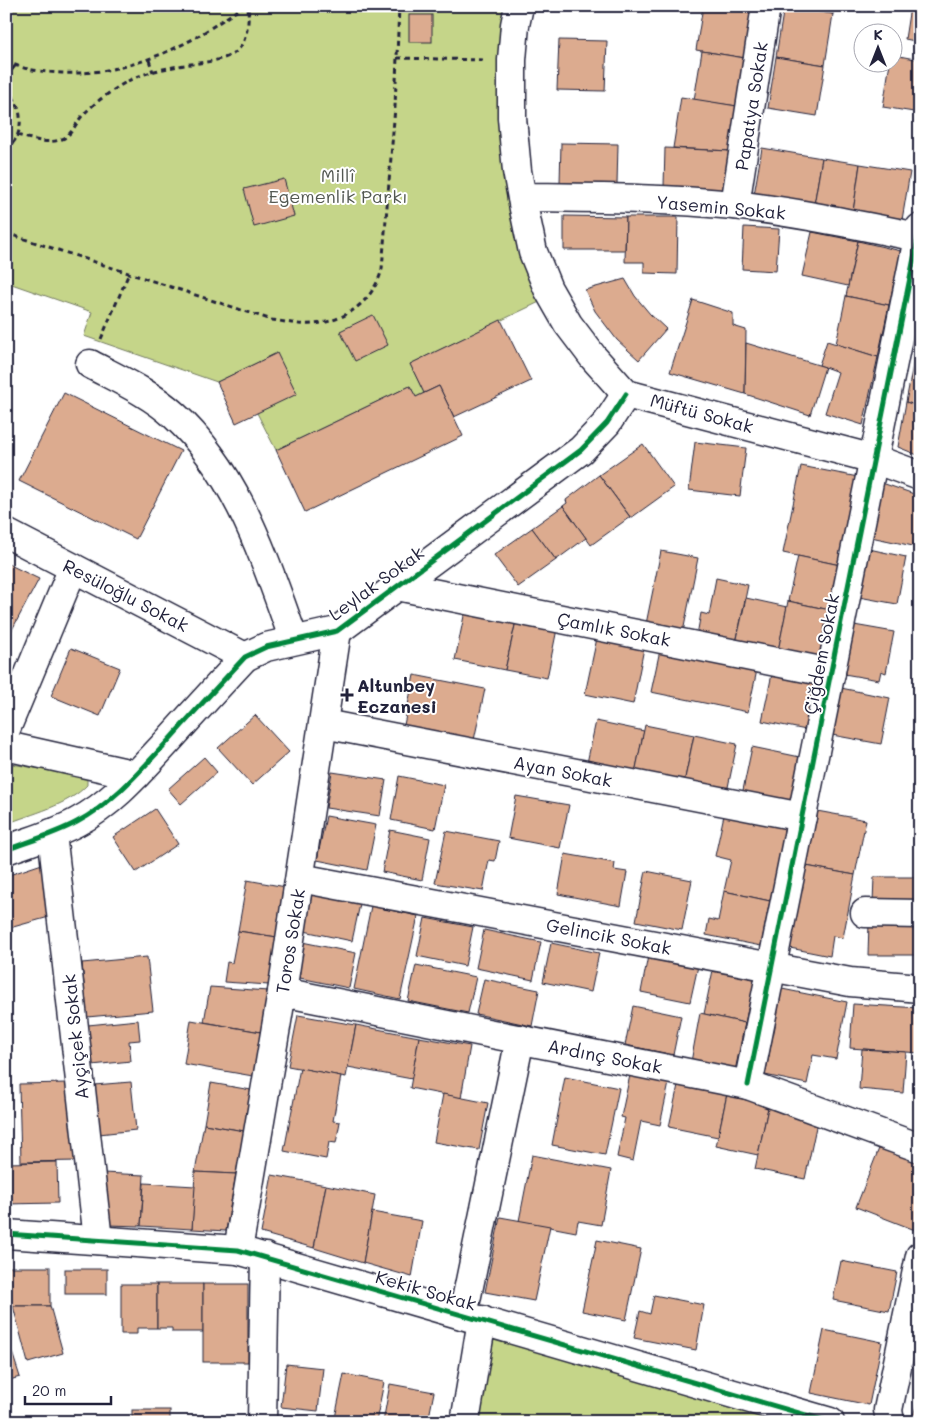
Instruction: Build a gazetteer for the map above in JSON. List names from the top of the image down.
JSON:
{
  "streets": {
    "street": [
      "Papatya Sokak",
      "Yasemin Sokak",
      "Müftü Sokak",
      "Leylak Sokak",
      "Resüloğlu Sokak",
      "Çamlık Sokak",
      "Çiğdem Sokak",
      "Ayan Sokak",
      "Gelincik Sokak",
      "Toros Sokak",
      "Ayçiçek Sokak",
      "Ardınç Sokak",
      "Kekik Sokak"
    ]
  },
  "crossings": [
    ["Papatya Sokak", "Yasemin Sokak"],
    ["Yasemin Sokak", "Müftü Sokak"],
    ["Yasemin Sokak", "Çiğdem Sokak"],
    ["Müftü Sokak", "Leylak Sokak"],
    ["Müftü Sokak", "Çiğdem Sokak"],
    ["Leylak Sokak", "Resüloğlu Sokak"],
    ["Leylak Sokak", "Çamlık Sokak"],
    ["Leylak Sokak", "Toros Sokak"],
    ["Leylak Sokak", "Ayçiçek Sokak"],
    ["Çamlık Sokak", "Çiğdem Sokak"],
    ["Çiğdem Sokak", "Ayan Sokak"],
    ["Çiğdem Sokak", "Gelincik Sokak"],
    ["Çiğdem Sokak", "Ardınç Sokak"],
    ["Ayan Sokak", "Toros Sokak"],
    ["Gelincik Sokak", "Toros Sokak"],
    ["Toros Sokak", "Ardınç Sokak"],
    ["Toros Sokak", "Kekik Sokak"],
    ["Ayçiçek Sokak", "Kekik Sokak"]
  ],
  "parks": ["Millî Egemenlik Parkı"],
  "places": {
    "health": ["Altunbey Eczanesi"]
  },
  "scale_bar": "20 m",
  "north": "top"
}
